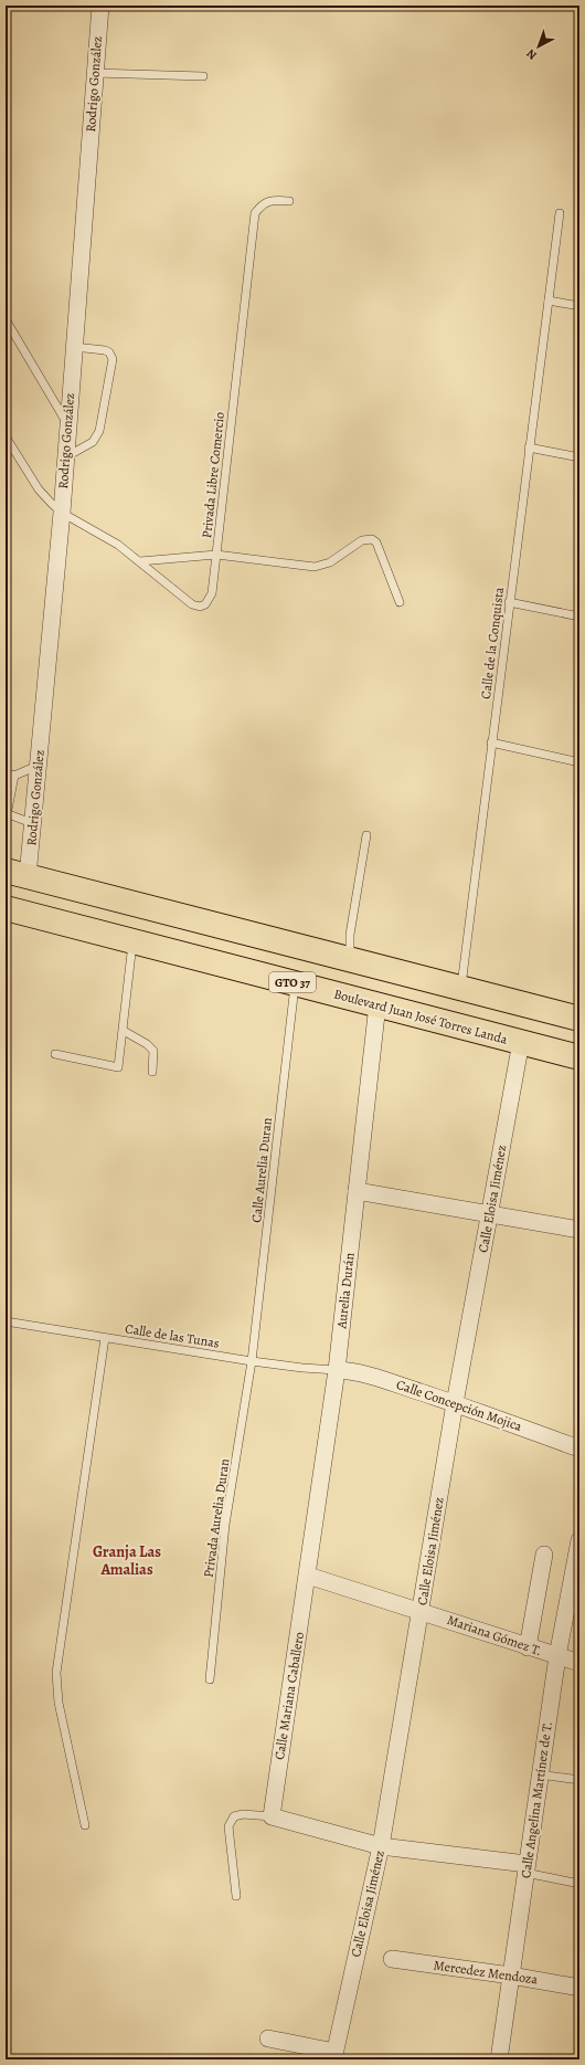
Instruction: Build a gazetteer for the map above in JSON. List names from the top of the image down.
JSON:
{
  "streets": {
    "main road": ["GTO 37", "Boulevard Juan José Torres Landa"],
    "street": [
      "Rodrigo González",
      "Calle Eloisa Jiménez",
      "Aurelia Durán",
      "Calle Concepción Mojica",
      "Mariana Gómez T.",
      "Calle Mariana Caballero",
      "Calle Angelina Martínez de T.",
      "Mercedez Mendoza"
    ],
    "lane": [
      "Privada Libre Comercio",
      "Calle de la Conquista",
      "Calle Aurelia Duran",
      "Calle de las Tunas",
      "Privada Aurelia Duran"
    ]
  },
  "crossings": [
    ["Rodrigo González", "Privada Libre Comercio"],
    ["Boulevard Juan José Torres Landa", "Calle Aurelia Duran"],
    ["Boulevard Juan José Torres Landa", "Calle Eloisa Jiménez"],
    ["Boulevard Juan José Torres Landa", "Aurelia Durán"],
    ["Calle Aurelia Duran", "Calle de las Tunas"],
    ["Calle Aurelia Duran", "Privada Aurelia Duran"],
    ["Calle Eloisa Jiménez", "Calle Concepción Mojica"],
    ["Calle Eloisa Jiménez", "Mariana Gómez T."],
    ["Aurelia Durán", "Calle de las Tunas"],
    ["Aurelia Durán", "Calle Concepción Mojica"],
    ["Aurelia Durán", "Mariana Gómez T."],
    ["Aurelia Durán", "Calle Mariana Caballero"],
    ["Calle de las Tunas", "Calle Concepción Mojica"],
    ["Calle de las Tunas", "Privada Aurelia Duran"],
    ["Mariana Gómez T.", "Calle Mariana Caballero"],
    ["Mariana Gómez T.", "Calle Angelina Martínez de T."],
    ["Calle Angelina Martínez de T.", "Mercedez Mendoza"]
  ],
  "districts": ["Granja Las Amalias"],
  "north": "bottom left"
}
